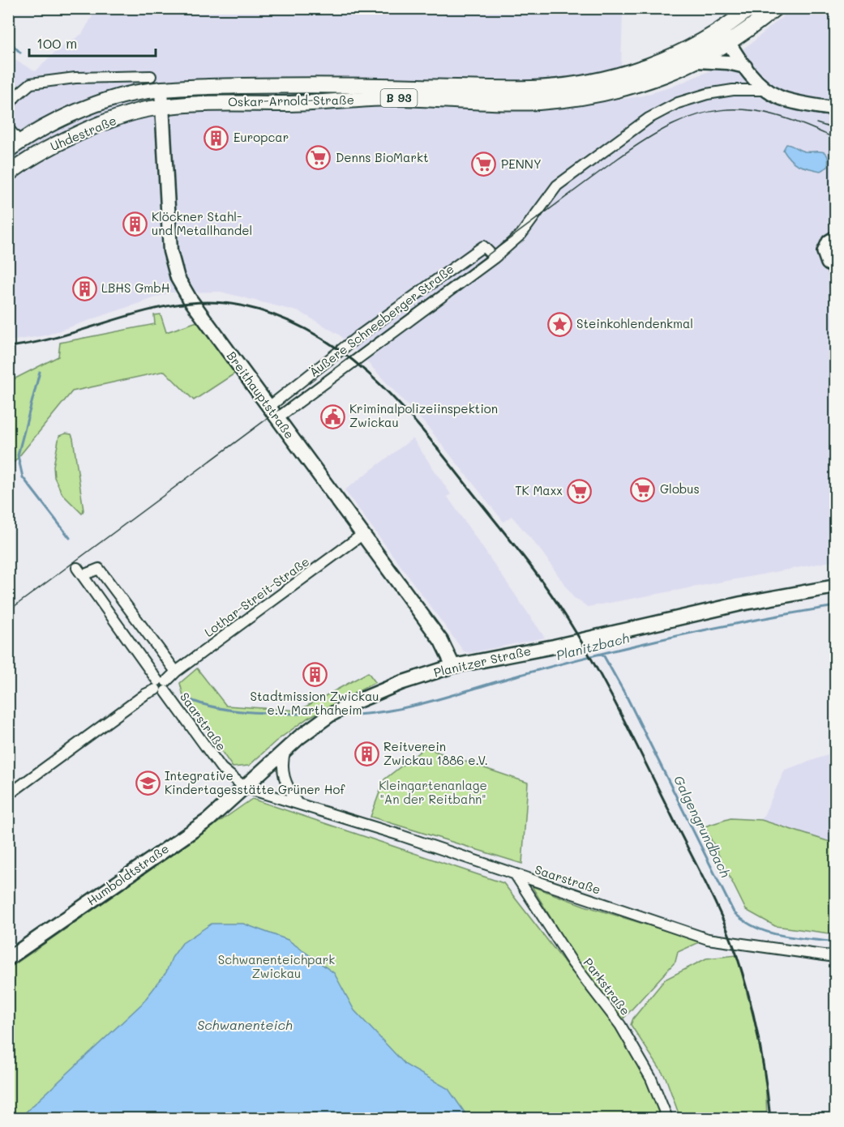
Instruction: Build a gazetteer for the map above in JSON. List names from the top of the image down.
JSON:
{
  "streets": {
    "main road": [
      "B 93",
      "Oskar-Arnold-Straße",
      "Uhdestraße",
      "Äußere Schneeberger Straße",
      "Breithauptstraße",
      "Planitzer Straße",
      "Humboldtstraße"
    ],
    "street": ["Lothar-Streit-Straße", "Saarstraße", "Parkstraße"]
  },
  "crossings": [
    ["Oskar-Arnold-Straße", "Uhdestraße"],
    ["Oskar-Arnold-Straße", "Äußere Schneeberger Straße"],
    ["Oskar-Arnold-Straße", "Breithauptstraße"],
    ["Uhdestraße", "Breithauptstraße"],
    ["Äußere Schneeberger Straße", "Breithauptstraße"],
    ["Breithauptstraße", "Lothar-Streit-Straße"],
    ["Breithauptstraße", "Planitzer Straße"],
    ["Lothar-Streit-Straße", "Saarstraße"],
    ["Planitzer Straße", "Saarstraße"],
    ["Planitzer Straße", "Humboldtstraße"],
    ["Saarstraße", "Humboldtstraße"],
    ["Saarstraße", "Parkstraße"]
  ],
  "water": ["Planitzbach", "Galgengrundbach", "Schwanenteich"],
  "parks": ["Kleingartenanlage \"An der Reitbahn\"", "Schwanenteichpark Zwickau"],
  "places": {
    "building": [
      "Europcar",
      "Klöckner Stahl- und Metallhandel",
      "LBHS GmbH",
      "Stadtmission Zwickau e.V. Marthaheim",
      "Reitverein Zwickau 1886 e.V."
    ],
    "supermarket": [
      "Denns BioMarkt",
      "PENNY",
      "Globus",
      "TK Maxx"
    ],
    "place": ["Steinkohlendenkmal"],
    "public building": ["Kriminalpolizeiinspektion Zwickau"],
    "school or university": ["Integrative Kindertagesstätte Grüner Hof"]
  },
  "scale_bar": "100 m"
}
